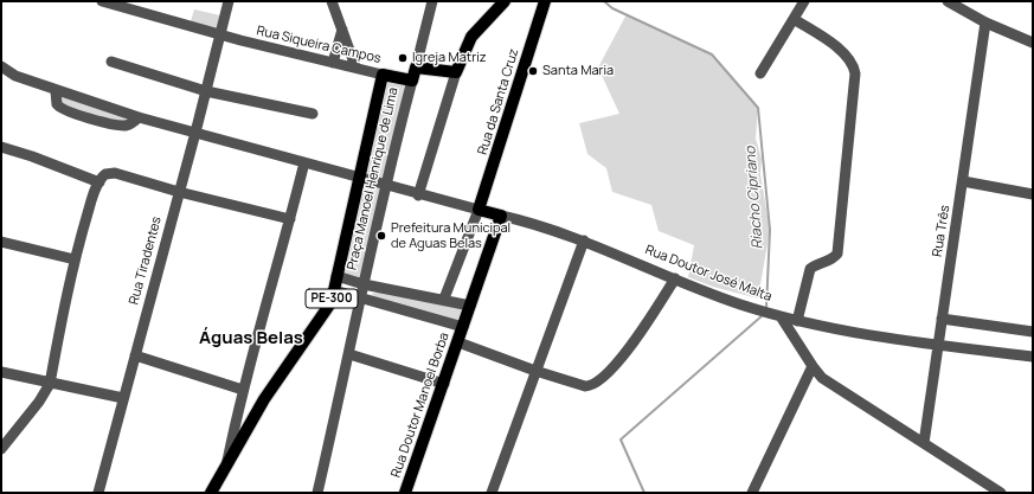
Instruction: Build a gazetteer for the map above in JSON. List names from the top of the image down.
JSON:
{
  "streets": {
    "main road": [
      "Rua Siqueira Campos",
      "Rua da Santa Cruz",
      "PE-300",
      "Rua Doutor Manoel Borba"
    ],
    "street": [
      "Praça Manoel Henrique de Lima",
      "Rua Três",
      "Rua Tiradentes",
      "Rua Doutor José Malta"
    ]
  },
  "crossings": [
    ["Rua Siqueira Campos", "Praça Manoel Henrique de Lima"],
    ["Rua Siqueira Campos", "Rua Tiradentes"],
    ["Rua Siqueira Campos", "PE-300"],
    ["Rua Três", "Rua Doutor José Malta"],
    ["Rua Doutor José Malta", "Rua Doutor Manoel Borba"]
  ],
  "districts": ["Águas Belas"],
  "water": ["Riacho Cipriano"],
  "places": ["Igreja Matriz", "Santa Maria", "Prefeitura Municipal de Aguas Belas"]
}
